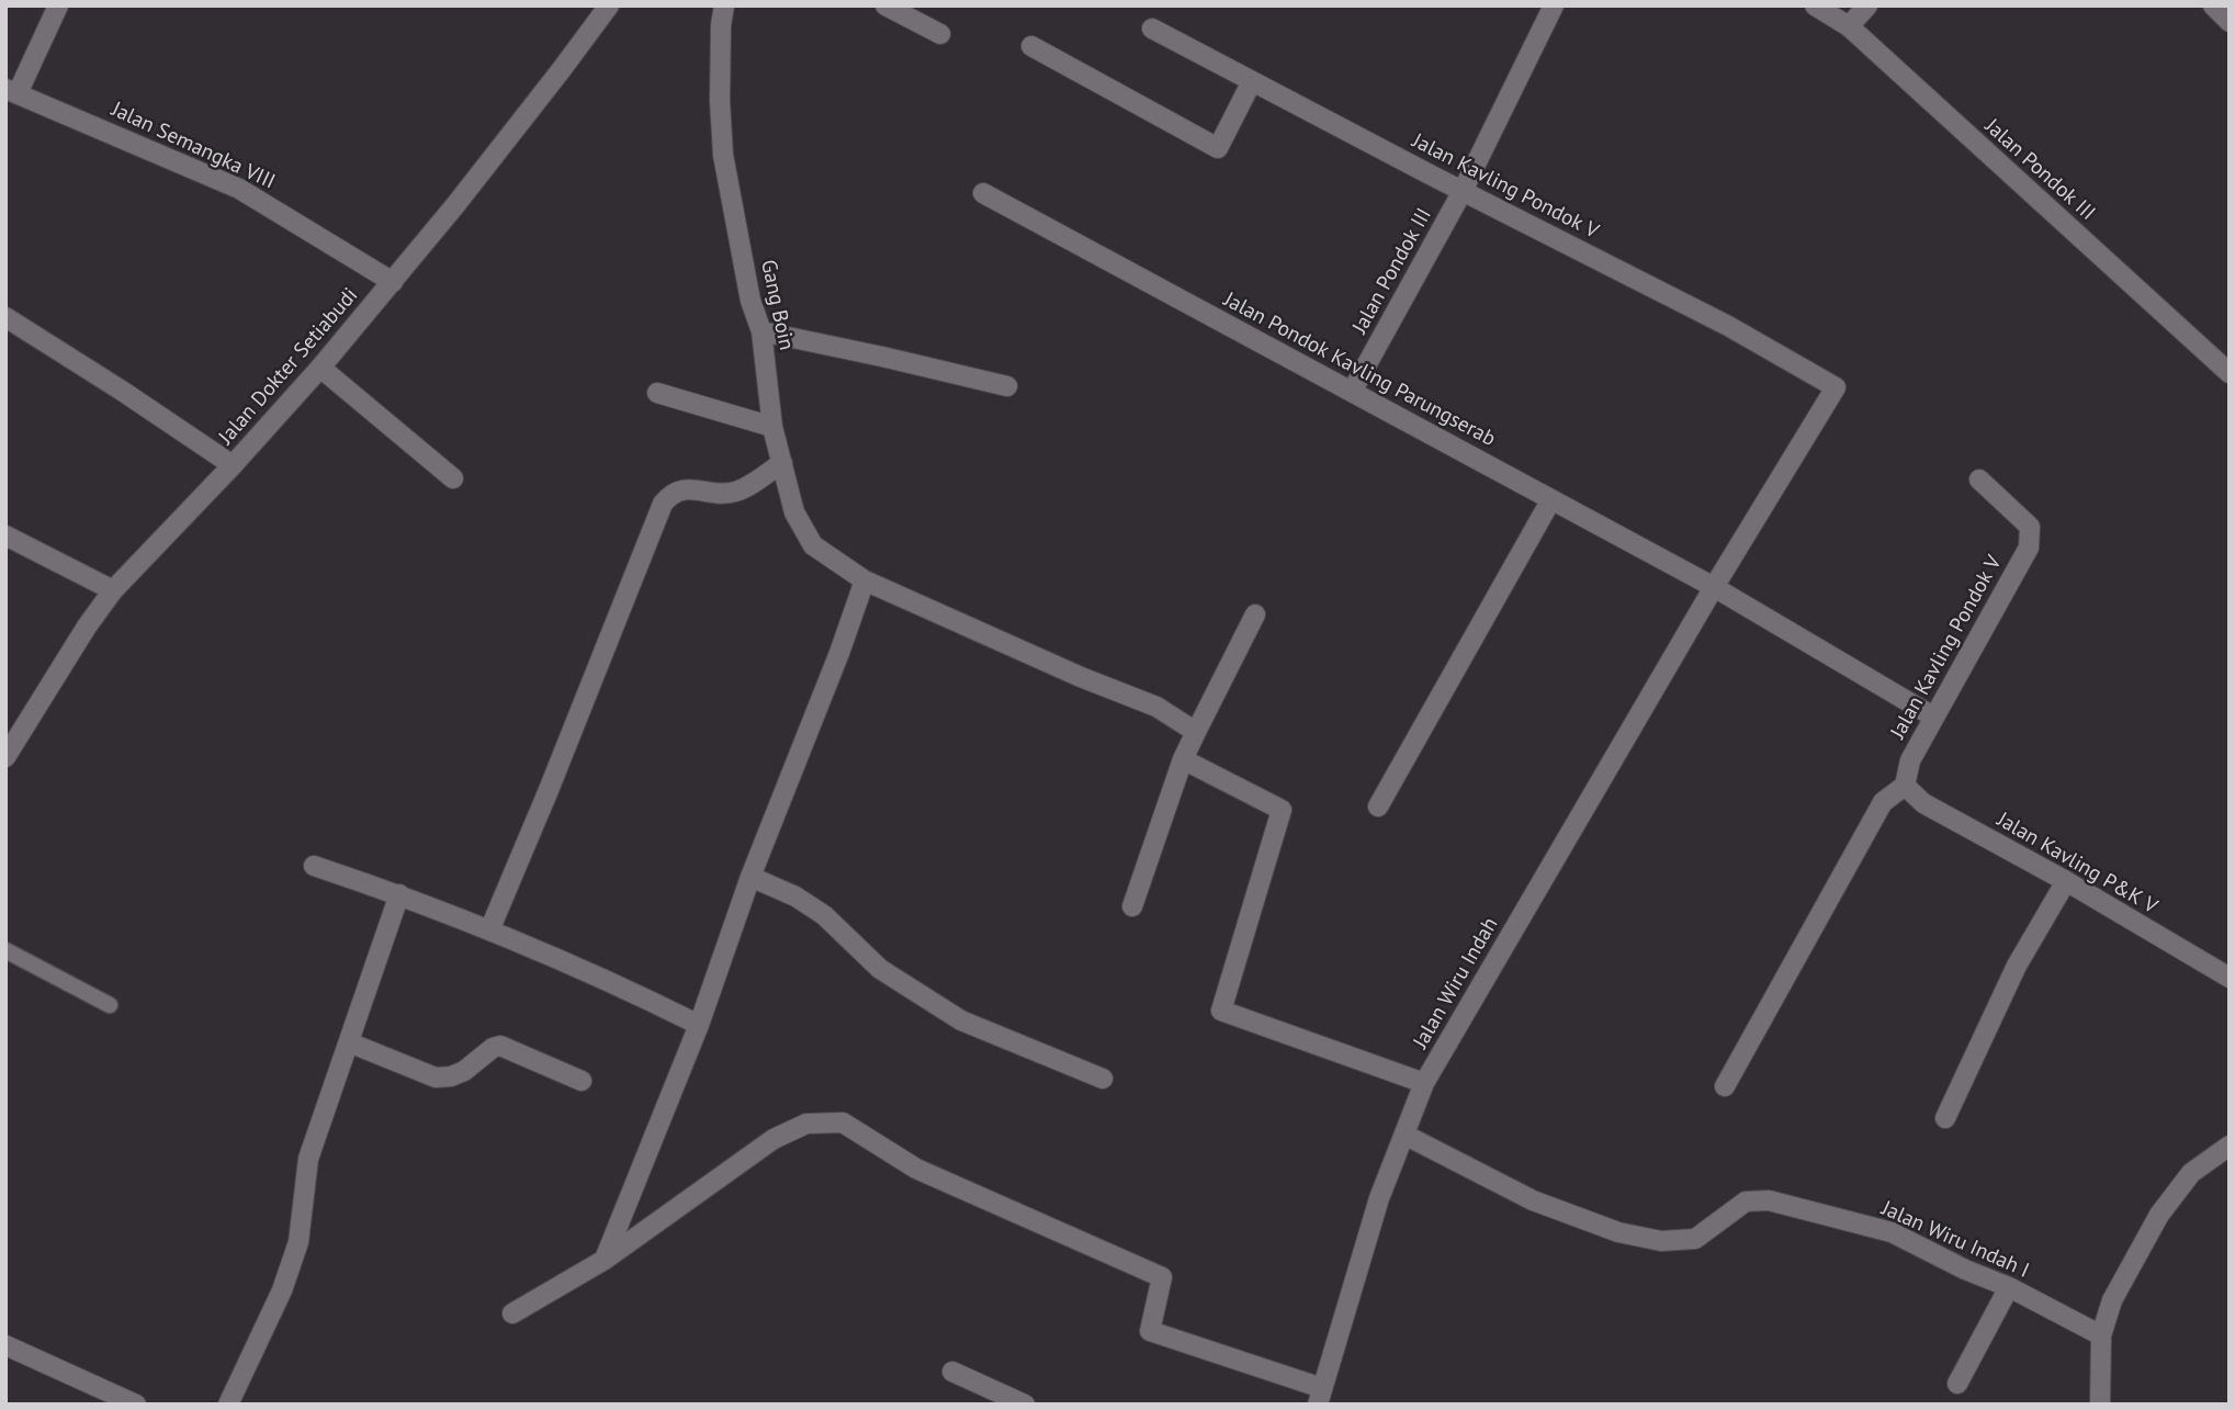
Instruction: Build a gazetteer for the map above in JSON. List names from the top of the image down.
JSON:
{
  "streets": {
    "street": [
      "Jalan Semangka VIII",
      "Jalan Pondok III",
      "Jalan Kavling Pondok V",
      "Gang Boin",
      "Jalan Dokter Setiabudi",
      "Jalan Pondok Kavling Parungserab",
      "Jalan Kavling P&K V",
      "Jalan Wiru Indah",
      "Jalan Wiru Indah I"
    ]
  },
  "crossings": [
    ["Jalan Semangka VIII", "Jalan Dokter Setiabudi"],
    ["Jalan Pondok III", "Jalan Kavling Pondok V"],
    ["Jalan Pondok III", "Jalan Pondok Kavling Parungserab"],
    ["Jalan Kavling Pondok V", "Jalan Pondok Kavling Parungserab"],
    ["Jalan Kavling Pondok V", "Jalan Kavling P&K V"],
    ["Jalan Kavling Pondok V", "Jalan Wiru Indah"],
    ["Jalan Pondok Kavling Parungserab", "Jalan Wiru Indah"],
    ["Jalan Wiru Indah", "Jalan Wiru Indah I"]
  ]
}
